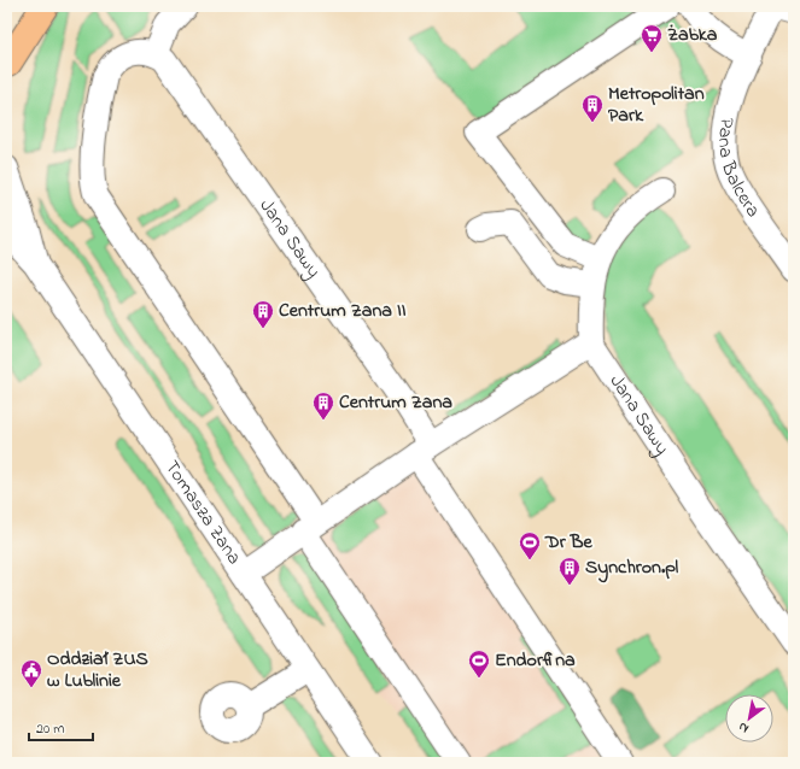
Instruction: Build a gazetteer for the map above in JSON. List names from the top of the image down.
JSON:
{
  "streets": {
    "street": ["Pana Balcera", "Jana Sawy", "Tomasza Zana"]
  },
  "places": {
    "supermarket": ["Żabka"],
    "building": [
      "Metropolitan Park",
      "Centrum Zana II",
      "Centrum Zana",
      "Synchron.pl"
    ],
    "sports": ["Dr Be", "Endorfina"],
    "public building": ["Oddział ZUS w Lublinie"]
  },
  "scale_bar": "20 m",
  "north": "bottom left"
}
